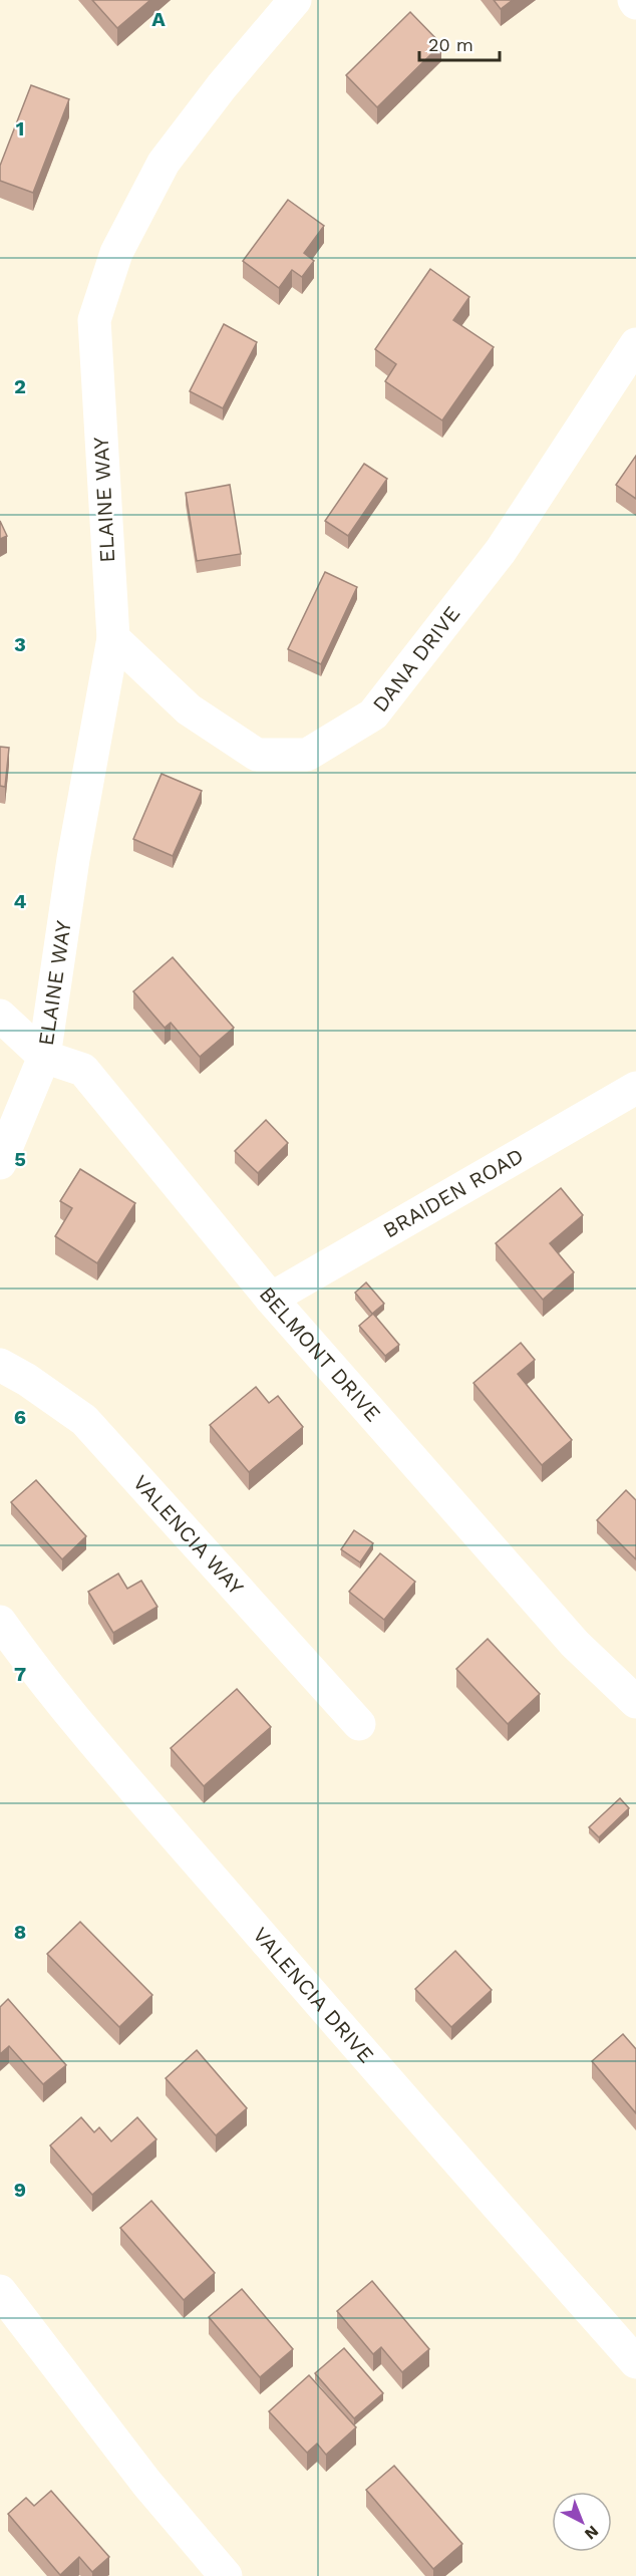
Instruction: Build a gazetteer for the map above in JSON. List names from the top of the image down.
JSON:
{
  "streets": {
    "street": [
      "ELAINE WAY",
      "DANA DRIVE",
      "BRAIDEN ROAD",
      "BELMONT DRIVE",
      "VALENCIA WAY",
      "VALENCIA DRIVE"
    ]
  },
  "crossings": [
    ["ELAINE WAY", "DANA DRIVE"],
    ["ELAINE WAY", "BELMONT DRIVE"],
    ["BRAIDEN ROAD", "BELMONT DRIVE"]
  ],
  "scale_bar": "20 m",
  "north": "bottom right",
  "grid": {
    "columns": ["A"],
    "rows": [
      "1",
      "2",
      "3",
      "4",
      "5",
      "6",
      "7",
      "8",
      "9"
    ]
  }
}
